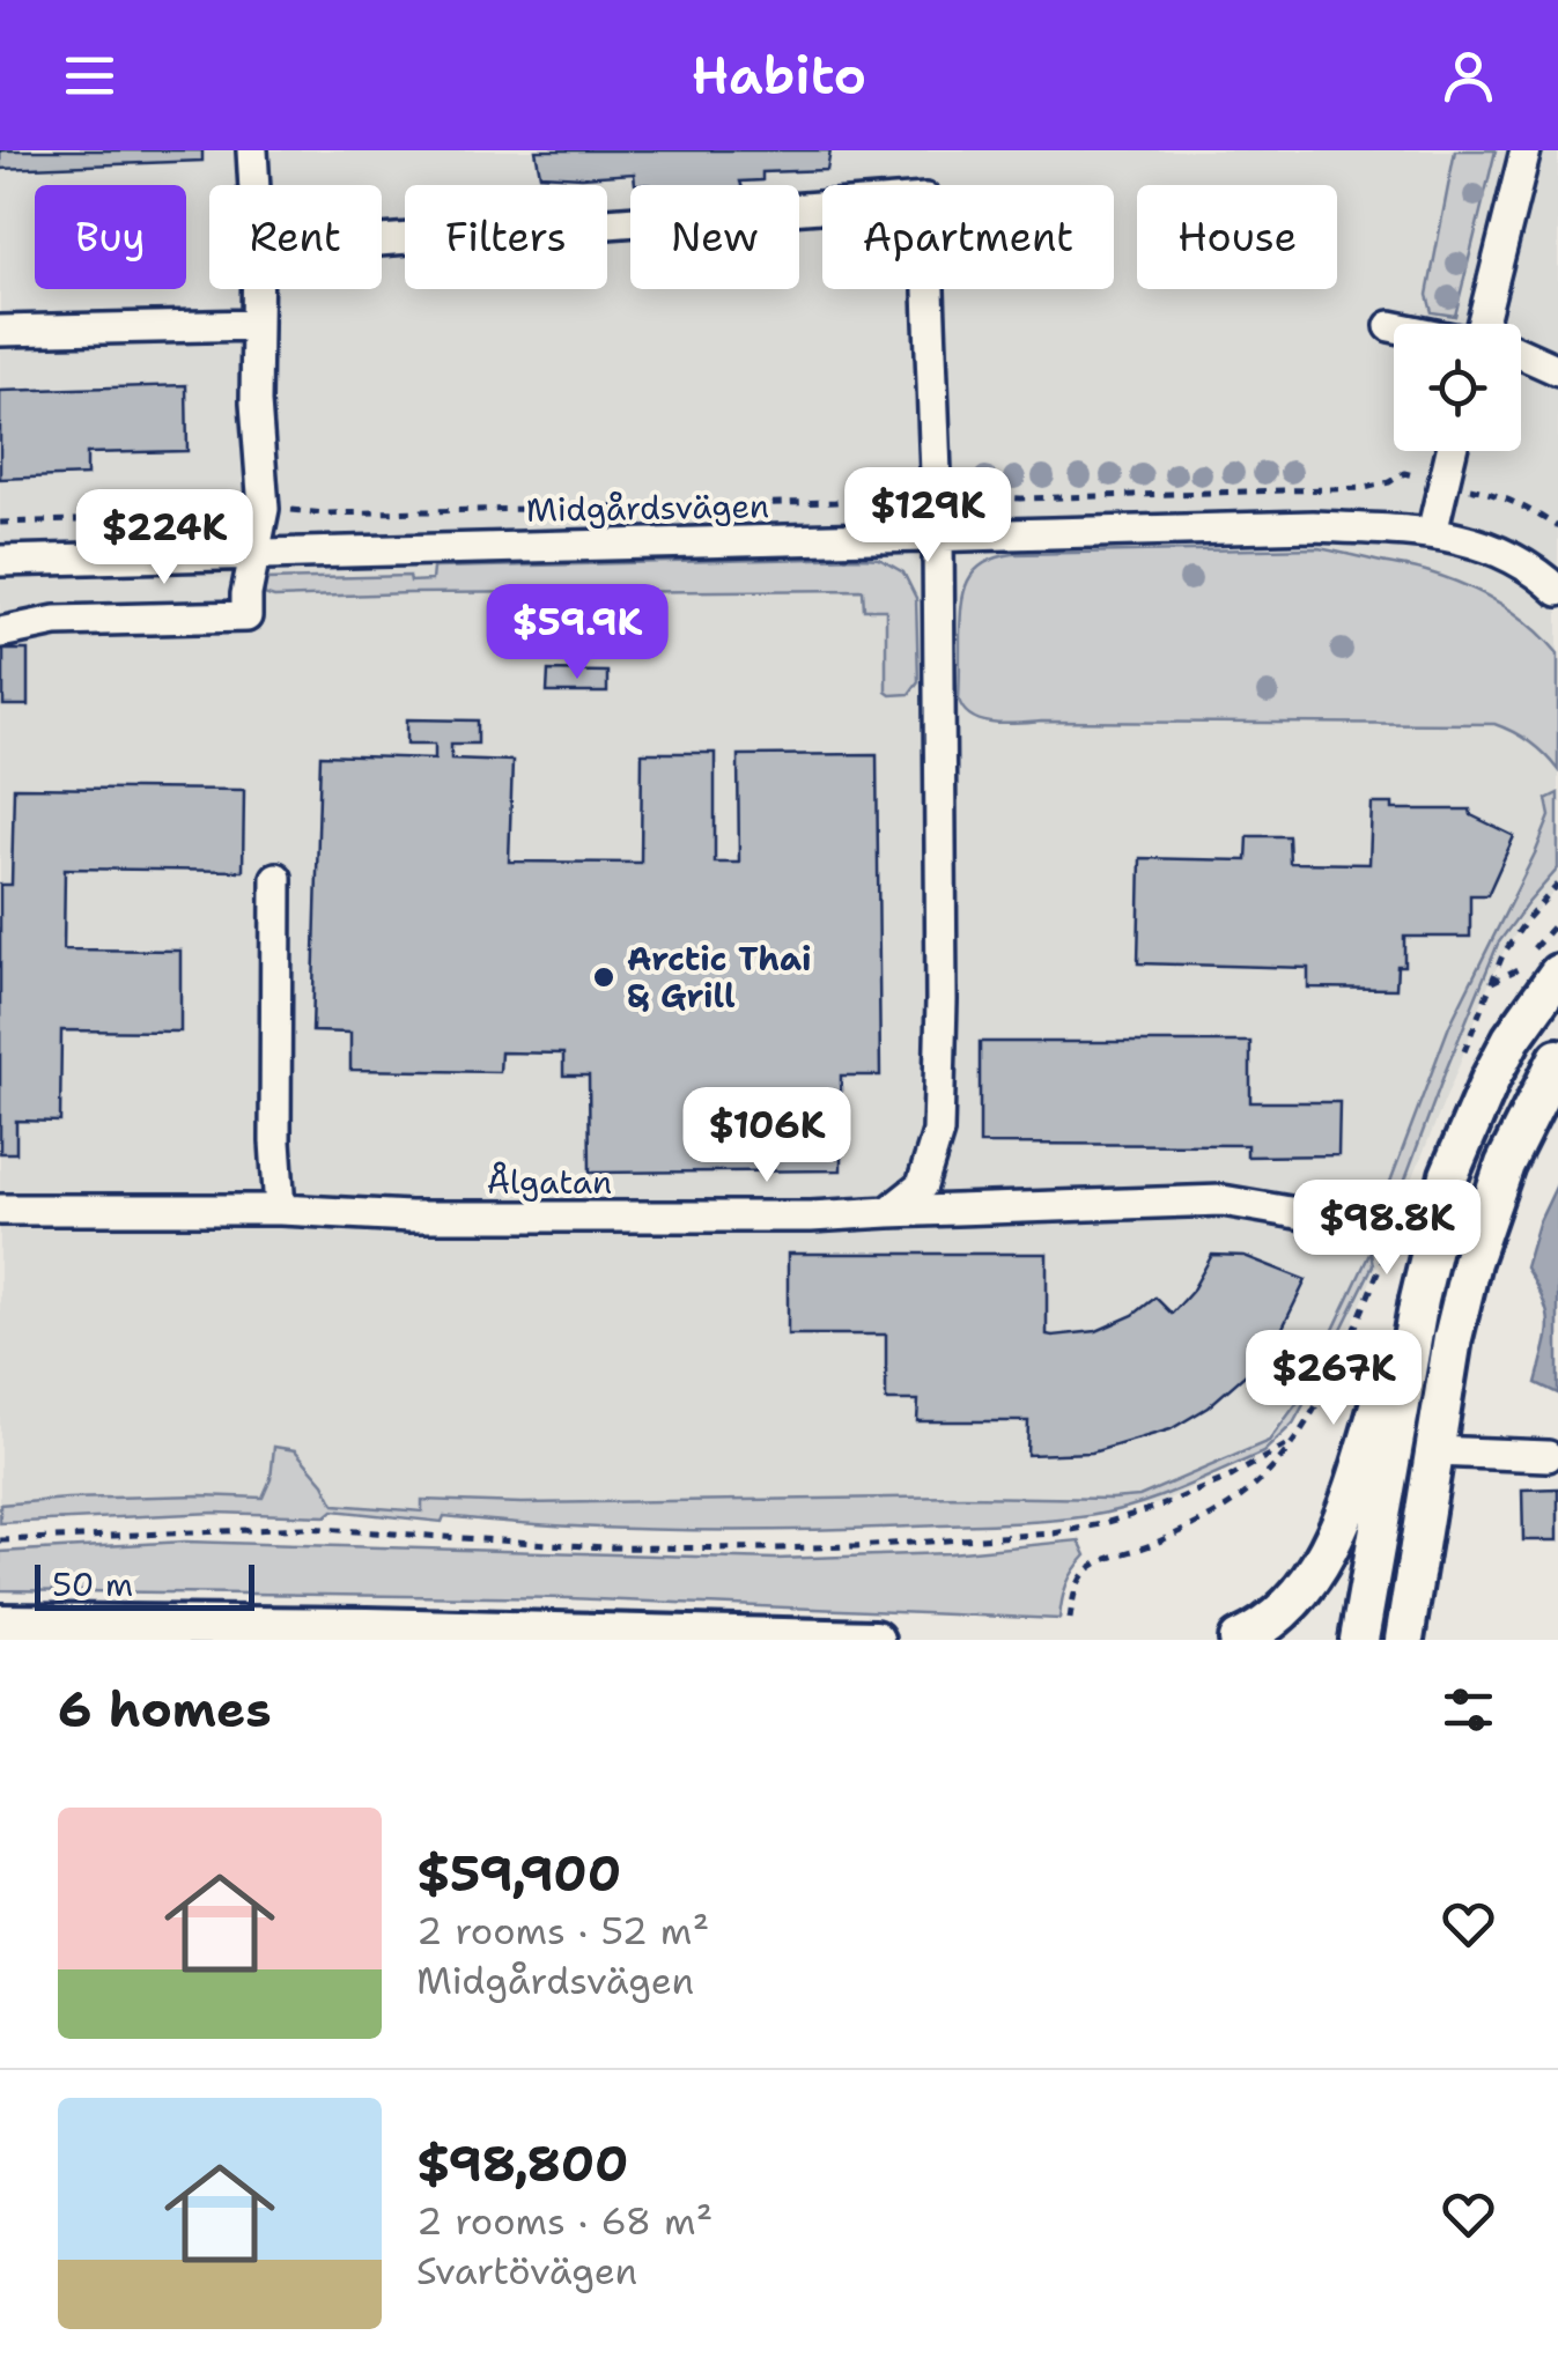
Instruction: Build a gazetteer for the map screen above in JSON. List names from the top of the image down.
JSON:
{
  "streets": {
    "street": ["Midgårdsvägen", "Ålgatan"]
  },
  "places": ["Arctic Thai & Grill"],
  "scale_bar": "50 m",
  "page": {
    "header": "Habito",
    "chip": [
      "Buy",
      "Rent",
      "Filters",
      "New",
      "Apartment",
      "House"
    ],
    "price": [
      "$129K",
      "$224K",
      "$59.9K",
      "$106K",
      "$98.8K",
      "$267K"
    ],
    "scale": "50 m",
    "heading": "6 homes",
    "list": [
      {
        "name": "$59,900",
        "note": "2 rooms · 52 m² · Midgårdsvägen"
      },
      {
        "name": "$98,800",
        "note": "2 rooms · 68 m² · Svartövägen"
      }
    ]
  }
}
